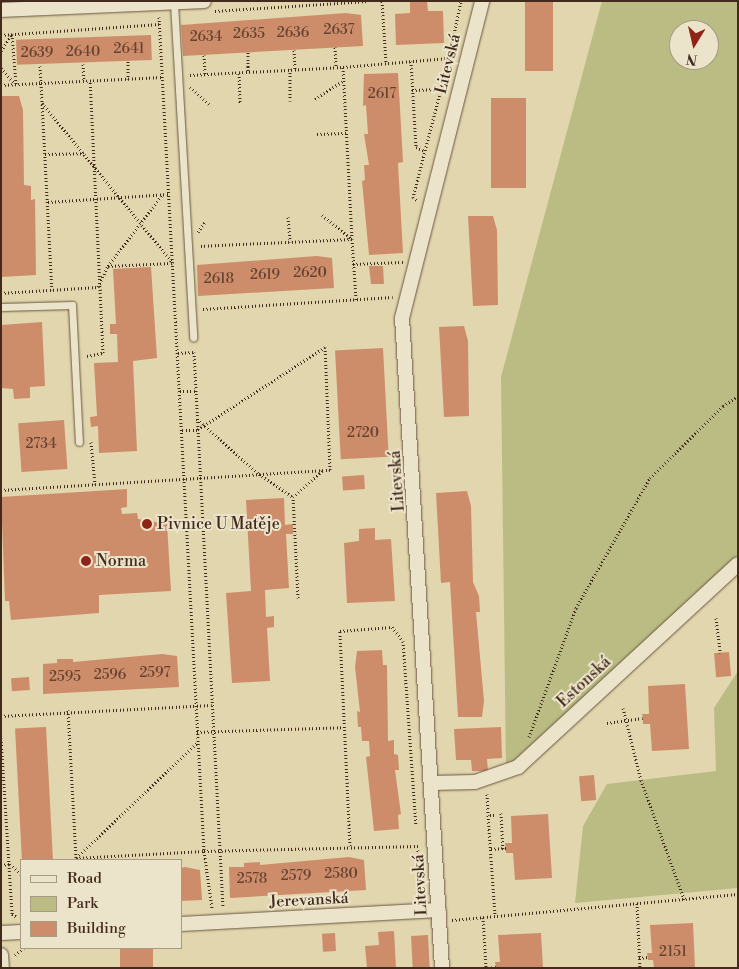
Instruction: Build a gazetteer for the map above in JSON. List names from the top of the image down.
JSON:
{
  "streets": {
    "street": ["Litevská", "Estonská", "Jerevanská"]
  },
  "crossings": [
    ["Litevská", "Estonská"],
    ["Litevská", "Jerevanská"]
  ],
  "places": ["Pivnice U Matěje", "Norma"],
  "house_numbers": [
    "2637",
    "2636",
    "2635",
    "2634",
    "2641",
    "2640",
    "2639",
    "2617",
    "2620",
    "2619",
    "2618",
    "2720",
    "2734",
    "2597",
    "2596",
    "2595",
    "2580",
    "2579",
    "2578",
    "2151"
  ],
  "legend": ["Road", "Park", "Building"],
  "north": "bottom"
}
